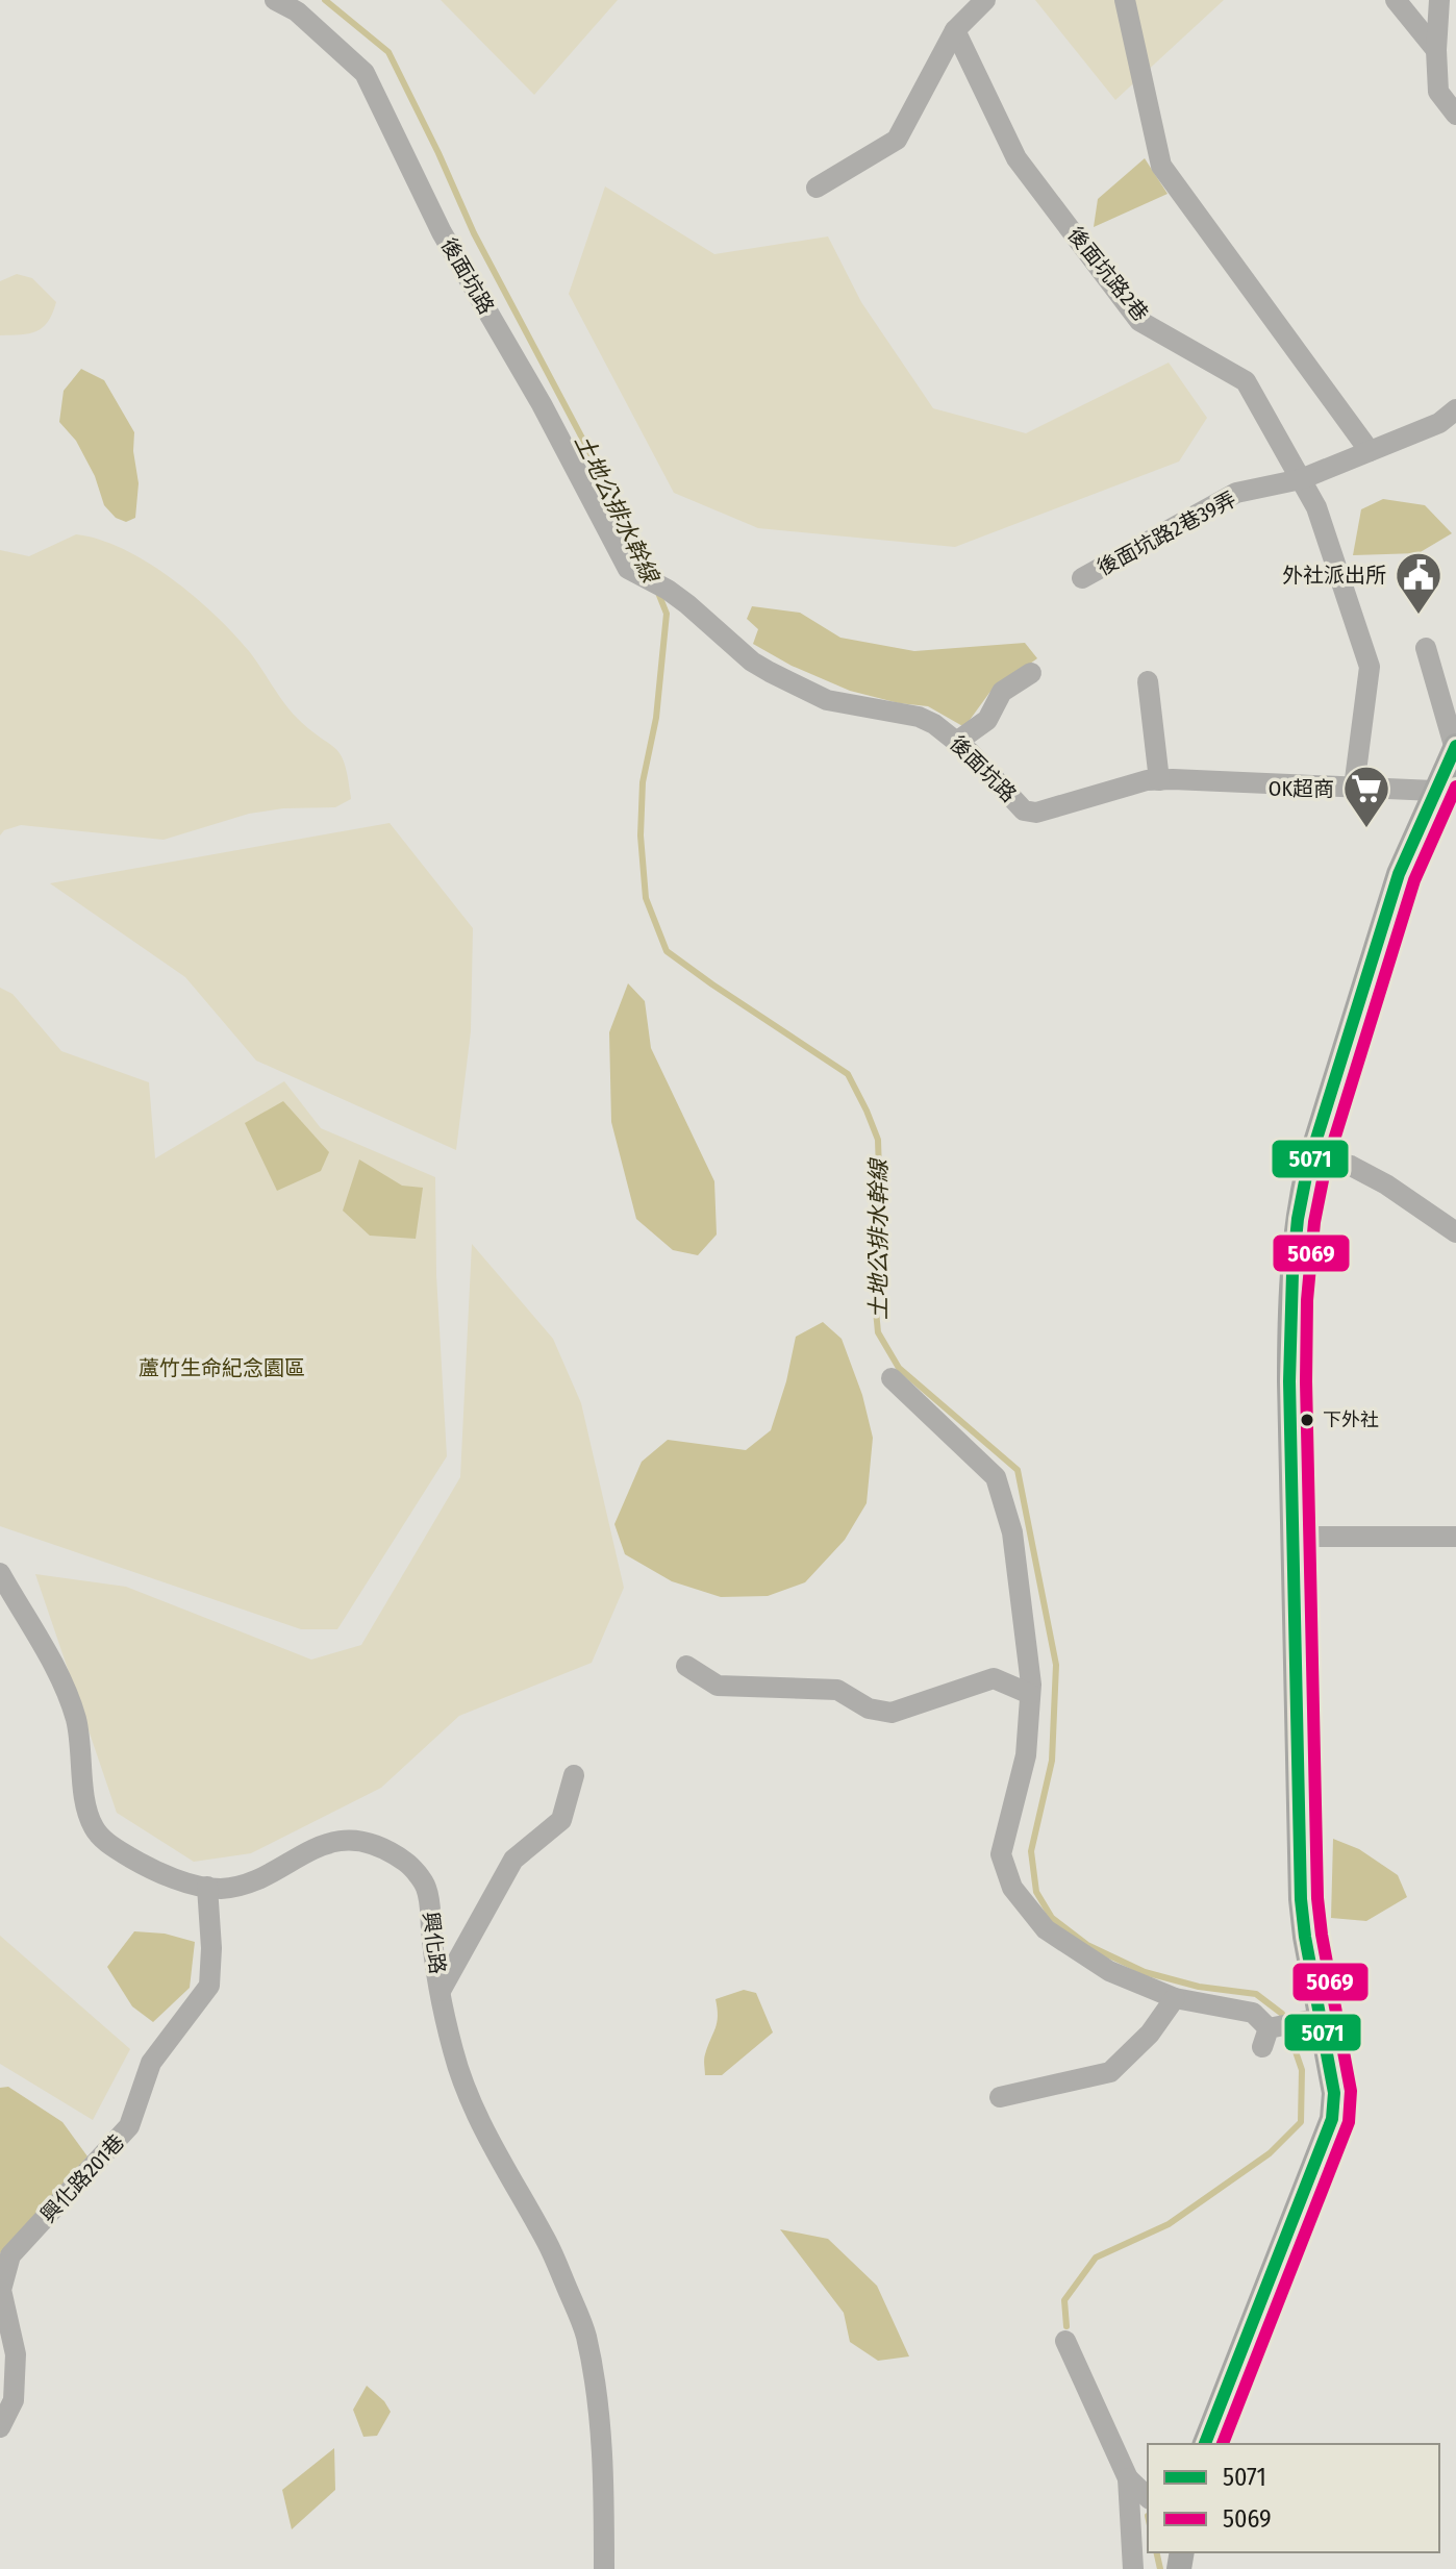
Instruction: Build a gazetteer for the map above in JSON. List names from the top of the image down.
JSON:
{
  "streets": {
    "street": [
      "後面坑路2巷",
      "後面坑路",
      "後面坑路2巷39弄",
      "興化路",
      "興化路201巷"
    ]
  },
  "crossings": [
    ["後面坑路2巷", "後面坑路"],
    ["後面坑路2巷", "後面坑路2巷39弄"],
    ["興化路", "興化路201巷"]
  ],
  "water": ["土地公排水幹線"],
  "parks": ["蘆竹生命紀念園區"],
  "places": {
    "public building": ["外社派出所"],
    "supermarket": ["OK超商"],
    "other": ["下外社"]
  },
  "lines": ["transit line 5071", "transit line 5069"],
  "legend": ["5071", "5069"]
}
